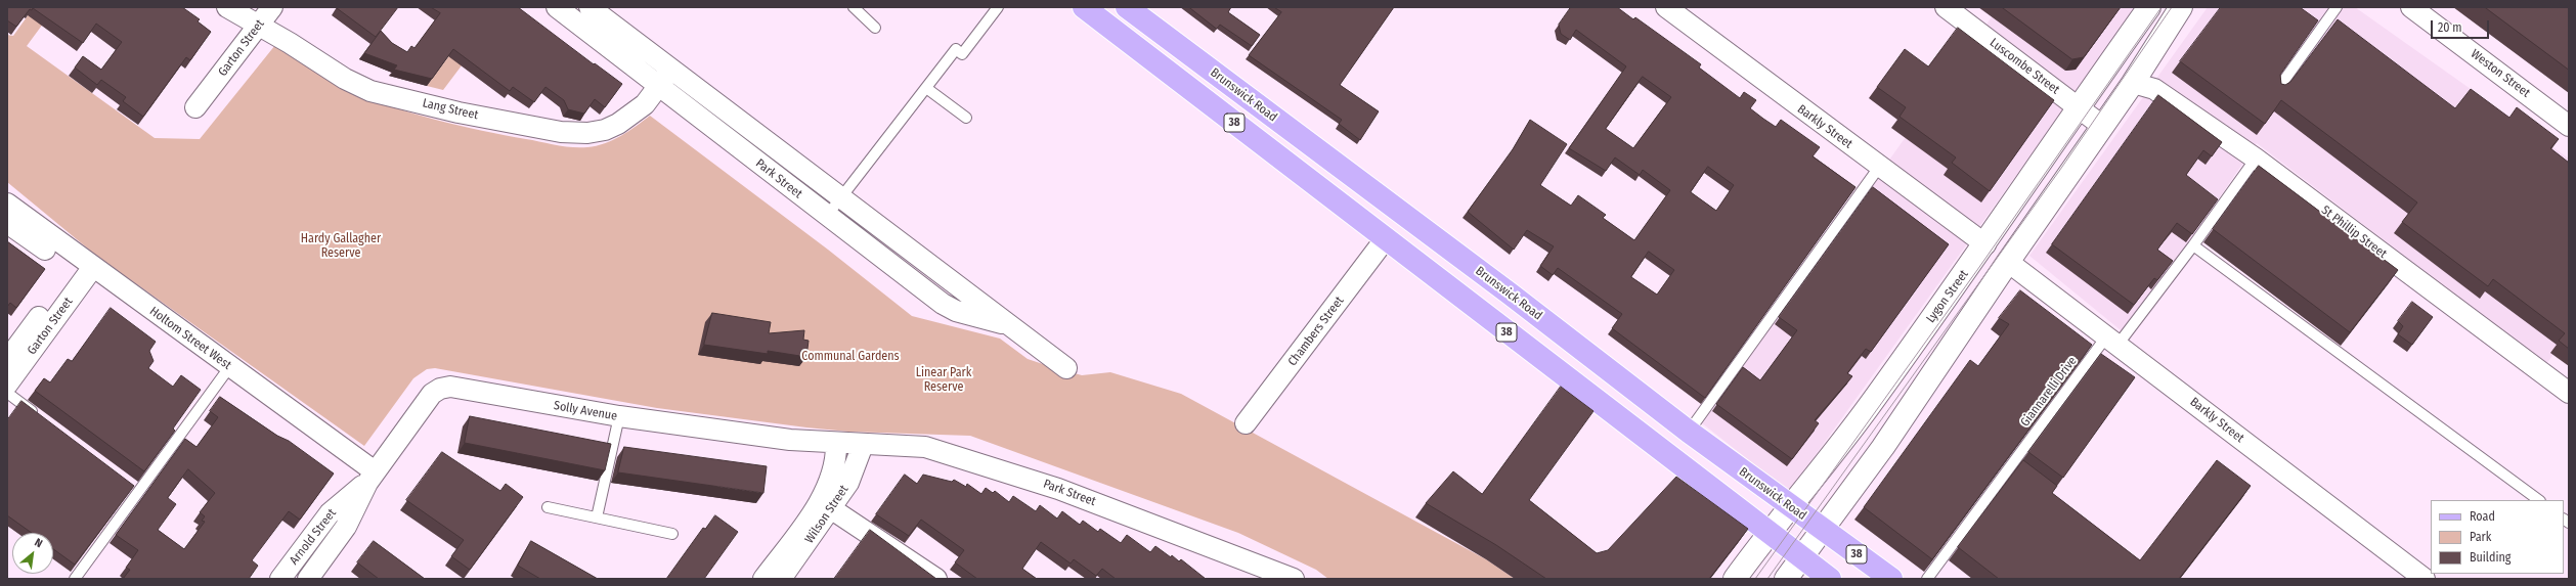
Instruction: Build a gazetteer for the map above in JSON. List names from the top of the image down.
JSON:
{
  "streets": {
    "main road": ["Brunswick Road", "38"],
    "street": [
      "Garton Street",
      "Luscombe Street",
      "Weston Street",
      "Lang Street",
      "Barkly Street",
      "Park Street",
      "St Phillip Street",
      "Lygon Street",
      "Chambers Street",
      "Holtom Street West",
      "Solly Avenue",
      "Wilson Street",
      "Arnold Street"
    ],
    "lane": ["Giannarelli Drive"]
  },
  "crossings": [
    ["Garton Street", "Lang Street"],
    ["Garton Street", "Holtom Street West"],
    ["Luscombe Street", "Lygon Street"],
    ["Brunswick Road", "Lygon Street"],
    ["Lang Street", "Park Street"],
    ["38", "Lygon Street"],
    ["38", "Chambers Street"],
    ["Barkly Street", "Lygon Street"],
    ["Barkly Street", "Giannarelli Drive"],
    ["Park Street", "Solly Avenue"],
    ["Park Street", "Wilson Street"],
    ["St Phillip Street", "Giannarelli Drive"],
    ["Holtom Street West", "Solly Avenue"],
    ["Holtom Street West", "Arnold Street"],
    ["Solly Avenue", "Wilson Street"],
    ["Solly Avenue", "Arnold Street"]
  ],
  "parks": ["Hardy Gallagher Reserve", "Communal Gardens", "Linear Park Reserve"],
  "legend": ["Road", "Park", "Building"],
  "scale_bar": "20 m",
  "north": "top right"
}
